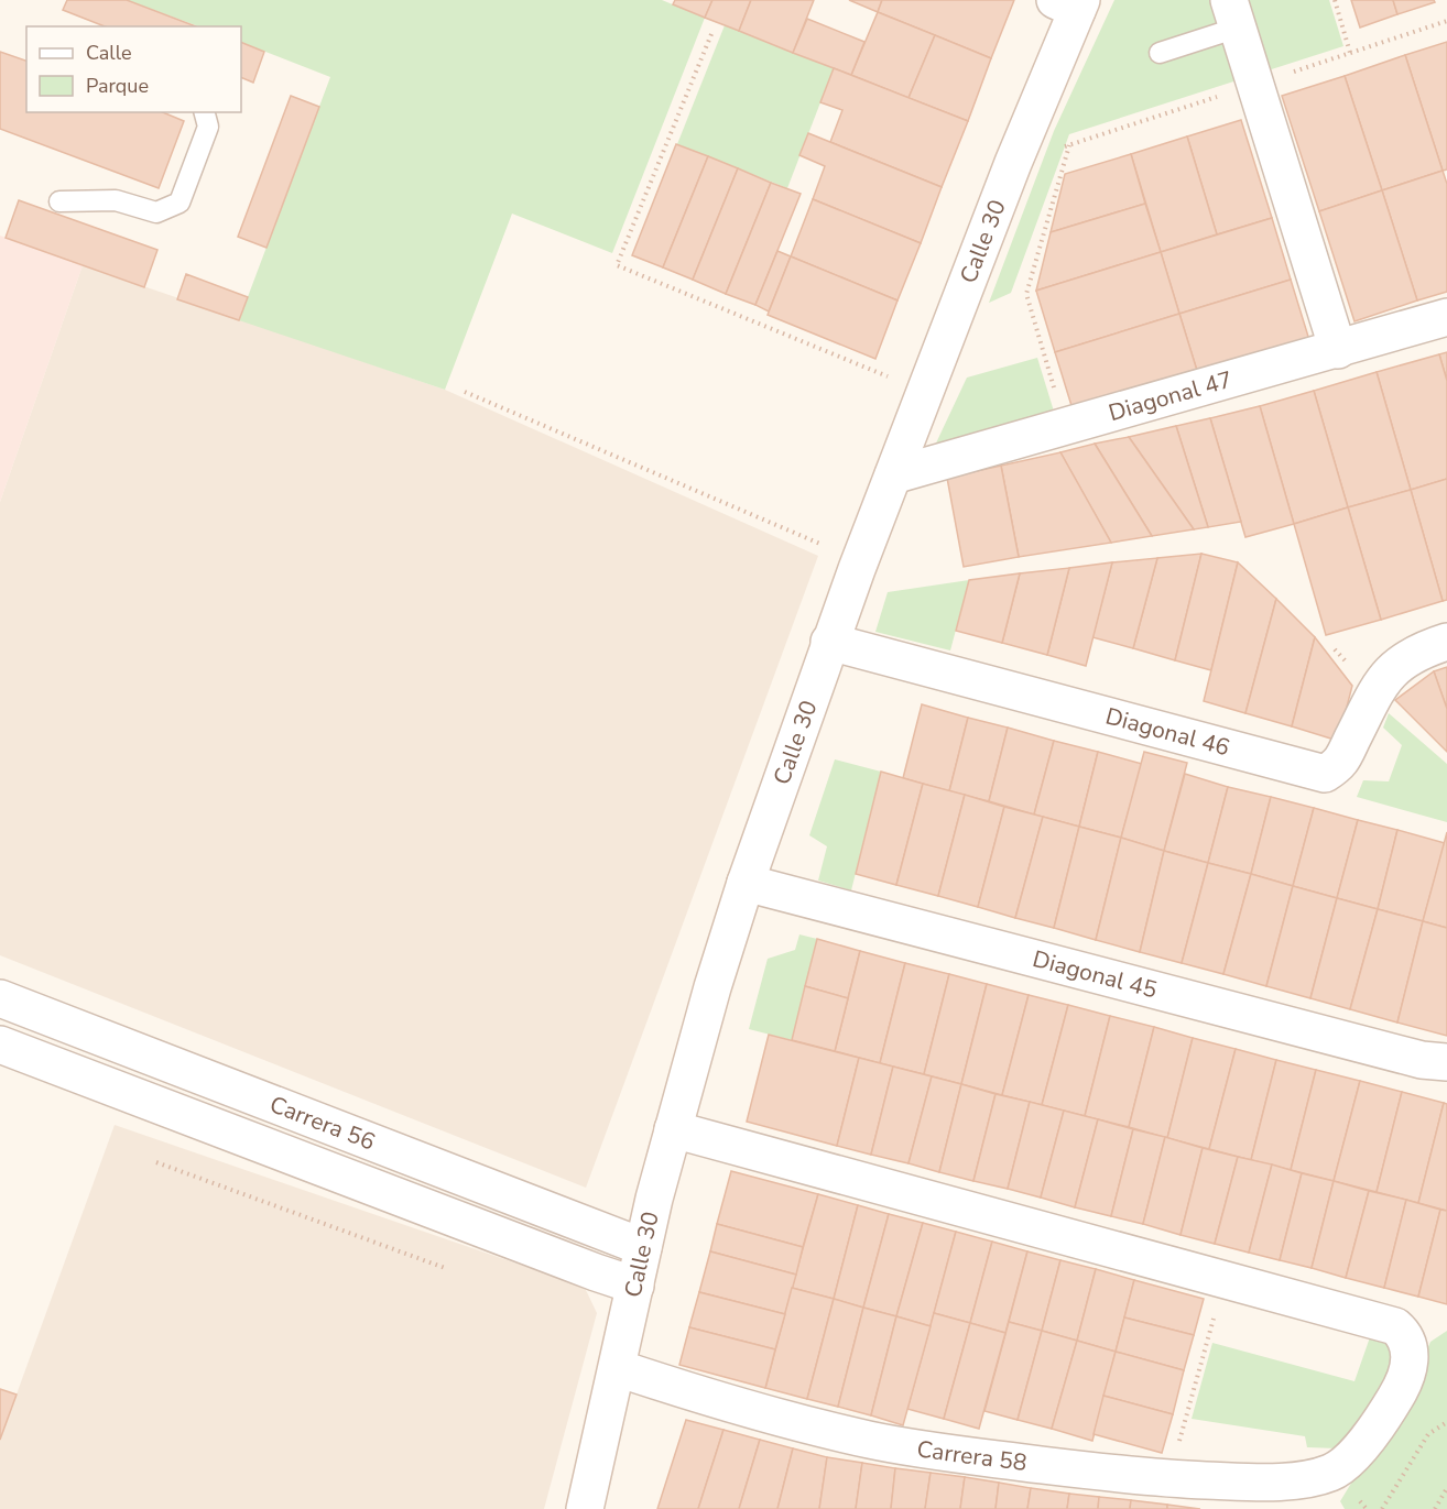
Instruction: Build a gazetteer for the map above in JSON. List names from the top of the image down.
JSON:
{
  "streets": {
    "street": [
      "Calle 30",
      "Diagonal 47",
      "Diagonal 46",
      "Diagonal 45",
      "Carrera 56",
      "Carrera 58"
    ]
  },
  "crossings": [
    ["Calle 30", "Diagonal 47"],
    ["Calle 30", "Diagonal 46"],
    ["Calle 30", "Diagonal 45"],
    ["Calle 30", "Carrera 56"],
    ["Calle 30", "Carrera 58"]
  ],
  "legend": ["Calle", "Parque"]
}
